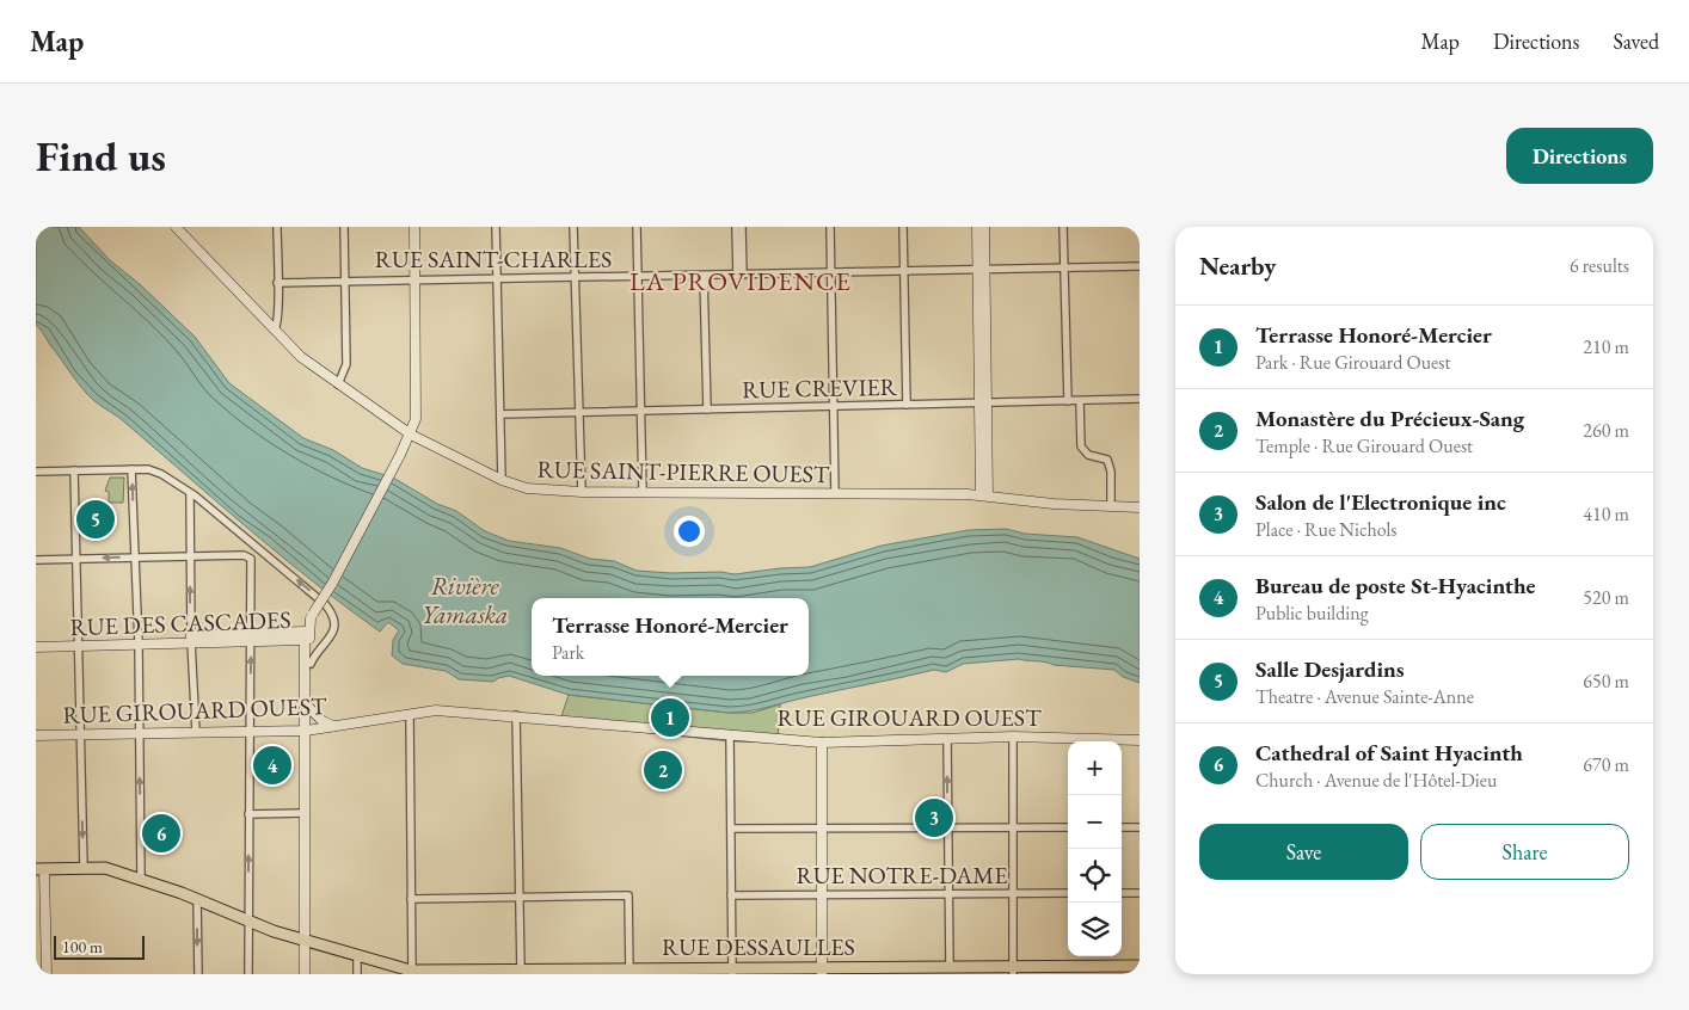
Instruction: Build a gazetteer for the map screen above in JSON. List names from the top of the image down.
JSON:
{
  "streets": {
    "main road": ["RUE DESSAULLES"],
    "street": [
      "RUE SAINT-CHARLES",
      "RUE CREVIER",
      "RUE SAINT-PIERRE OUEST",
      "RUE DES CASCADES",
      "RUE GIROUARD OUEST",
      "RUE NOTRE-DAME"
    ]
  },
  "districts": ["LA PROVIDENCE"],
  "water": ["Rivière Yamaska"],
  "scale_bar": "100 m",
  "page": {
    "header": "Map",
    "nav": ["Map", "Directions", "Saved"],
    "buttons": [
      "Directions",
      ["Save", "Share"]
    ],
    "title": "Find us",
    "heading": ["Nearby", "6 results"],
    "list": [
      {
        "mark": "1",
        "name": "Terrasse Honoré-Mercier",
        "note": "Park · Rue Girouard Ouest",
        "value": "210 m"
      },
      {
        "mark": "2",
        "name": "Monastère du Précieux-Sang",
        "note": "Temple · Rue Girouard Ouest",
        "value": "260 m"
      },
      {
        "mark": "3",
        "name": "Salon de l'Electronique inc",
        "note": "Place · Rue Nichols",
        "value": "410 m"
      },
      {
        "mark": "4",
        "name": "Bureau de poste St-Hyacinthe",
        "note": "Public building",
        "value": "520 m"
      },
      {
        "mark": "5",
        "name": "Salle Desjardins",
        "note": "Theatre · Avenue Sainte-Anne",
        "value": "650 m"
      },
      {
        "mark": "6",
        "name": "Cathedral of Saint Hyacinth",
        "note": "Church · Avenue de l'Hôtel-Dieu",
        "value": "670 m"
      }
    ],
    "pins": [
      "5",
      "1",
      "4",
      "2",
      "3",
      "6"
    ],
    "popup": ["Terrasse Honoré-Mercier", "Park"],
    "map_buttons": ["+", "−"],
    "scale": "100 m"
  }
}
